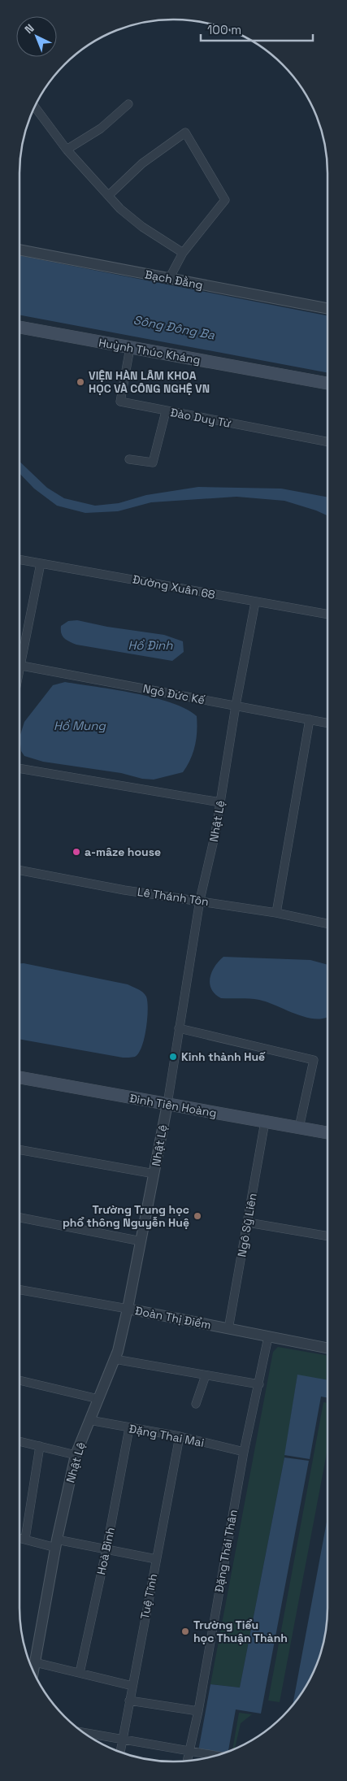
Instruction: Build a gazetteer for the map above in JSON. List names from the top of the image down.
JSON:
{
  "streets": {
    "main road": ["Huỳnh Thúc Kháng", "Đinh Tiên Hoàng"],
    "street": [
      "Bạch Đằng",
      "Đào Duy Từ",
      "Đường Xuân 68",
      "Ngô Đức Kế",
      "Nhật Lệ",
      "Lê Thánh Tôn",
      "Ngô Sỹ Liên",
      "Đoàn Thị Điểm",
      "Đặng Thai Mai",
      "Hoà Bình",
      "Đặng Thái Thân",
      "Tuệ Tĩnh"
    ]
  },
  "crossings": [
    ["Huỳnh Thúc Kháng", "Đào Duy Từ"],
    ["Đường Xuân 68", "Nhật Lệ"],
    ["Ngô Đức Kế", "Nhật Lệ"],
    ["Nhật Lệ", "Lê Thánh Tôn"],
    ["Nhật Lệ", "Đinh Tiên Hoàng"],
    ["Nhật Lệ", "Đoàn Thị Điểm"],
    ["Nhật Lệ", "Đặng Thai Mai"],
    ["Đinh Tiên Hoàng", "Ngô Sỹ Liên"],
    ["Ngô Sỹ Liên", "Đoàn Thị Điểm"],
    ["Đoàn Thị Điểm", "Đặng Thái Thân"],
    ["Đặng Thai Mai", "Hoà Bình"],
    ["Đặng Thai Mai", "Đặng Thái Thân"],
    ["Đặng Thai Mai", "Tuệ Tĩnh"]
  ],
  "water": ["Sông Đông Ba", "Hồ Đình", "Hồ Mung"],
  "places": [
    "VIỆN HÀN LÂM KHOA HỌC VÀ CÔNG NGHỆ VN",
    "a-mâze house",
    "Kinh thành Huế",
    "Trường Trung học phổ thông Nguyễn Huệ",
    "Trường Tiểu học Thuận Thành"
  ],
  "scale_bar": "100 m",
  "north": "top left"
}
